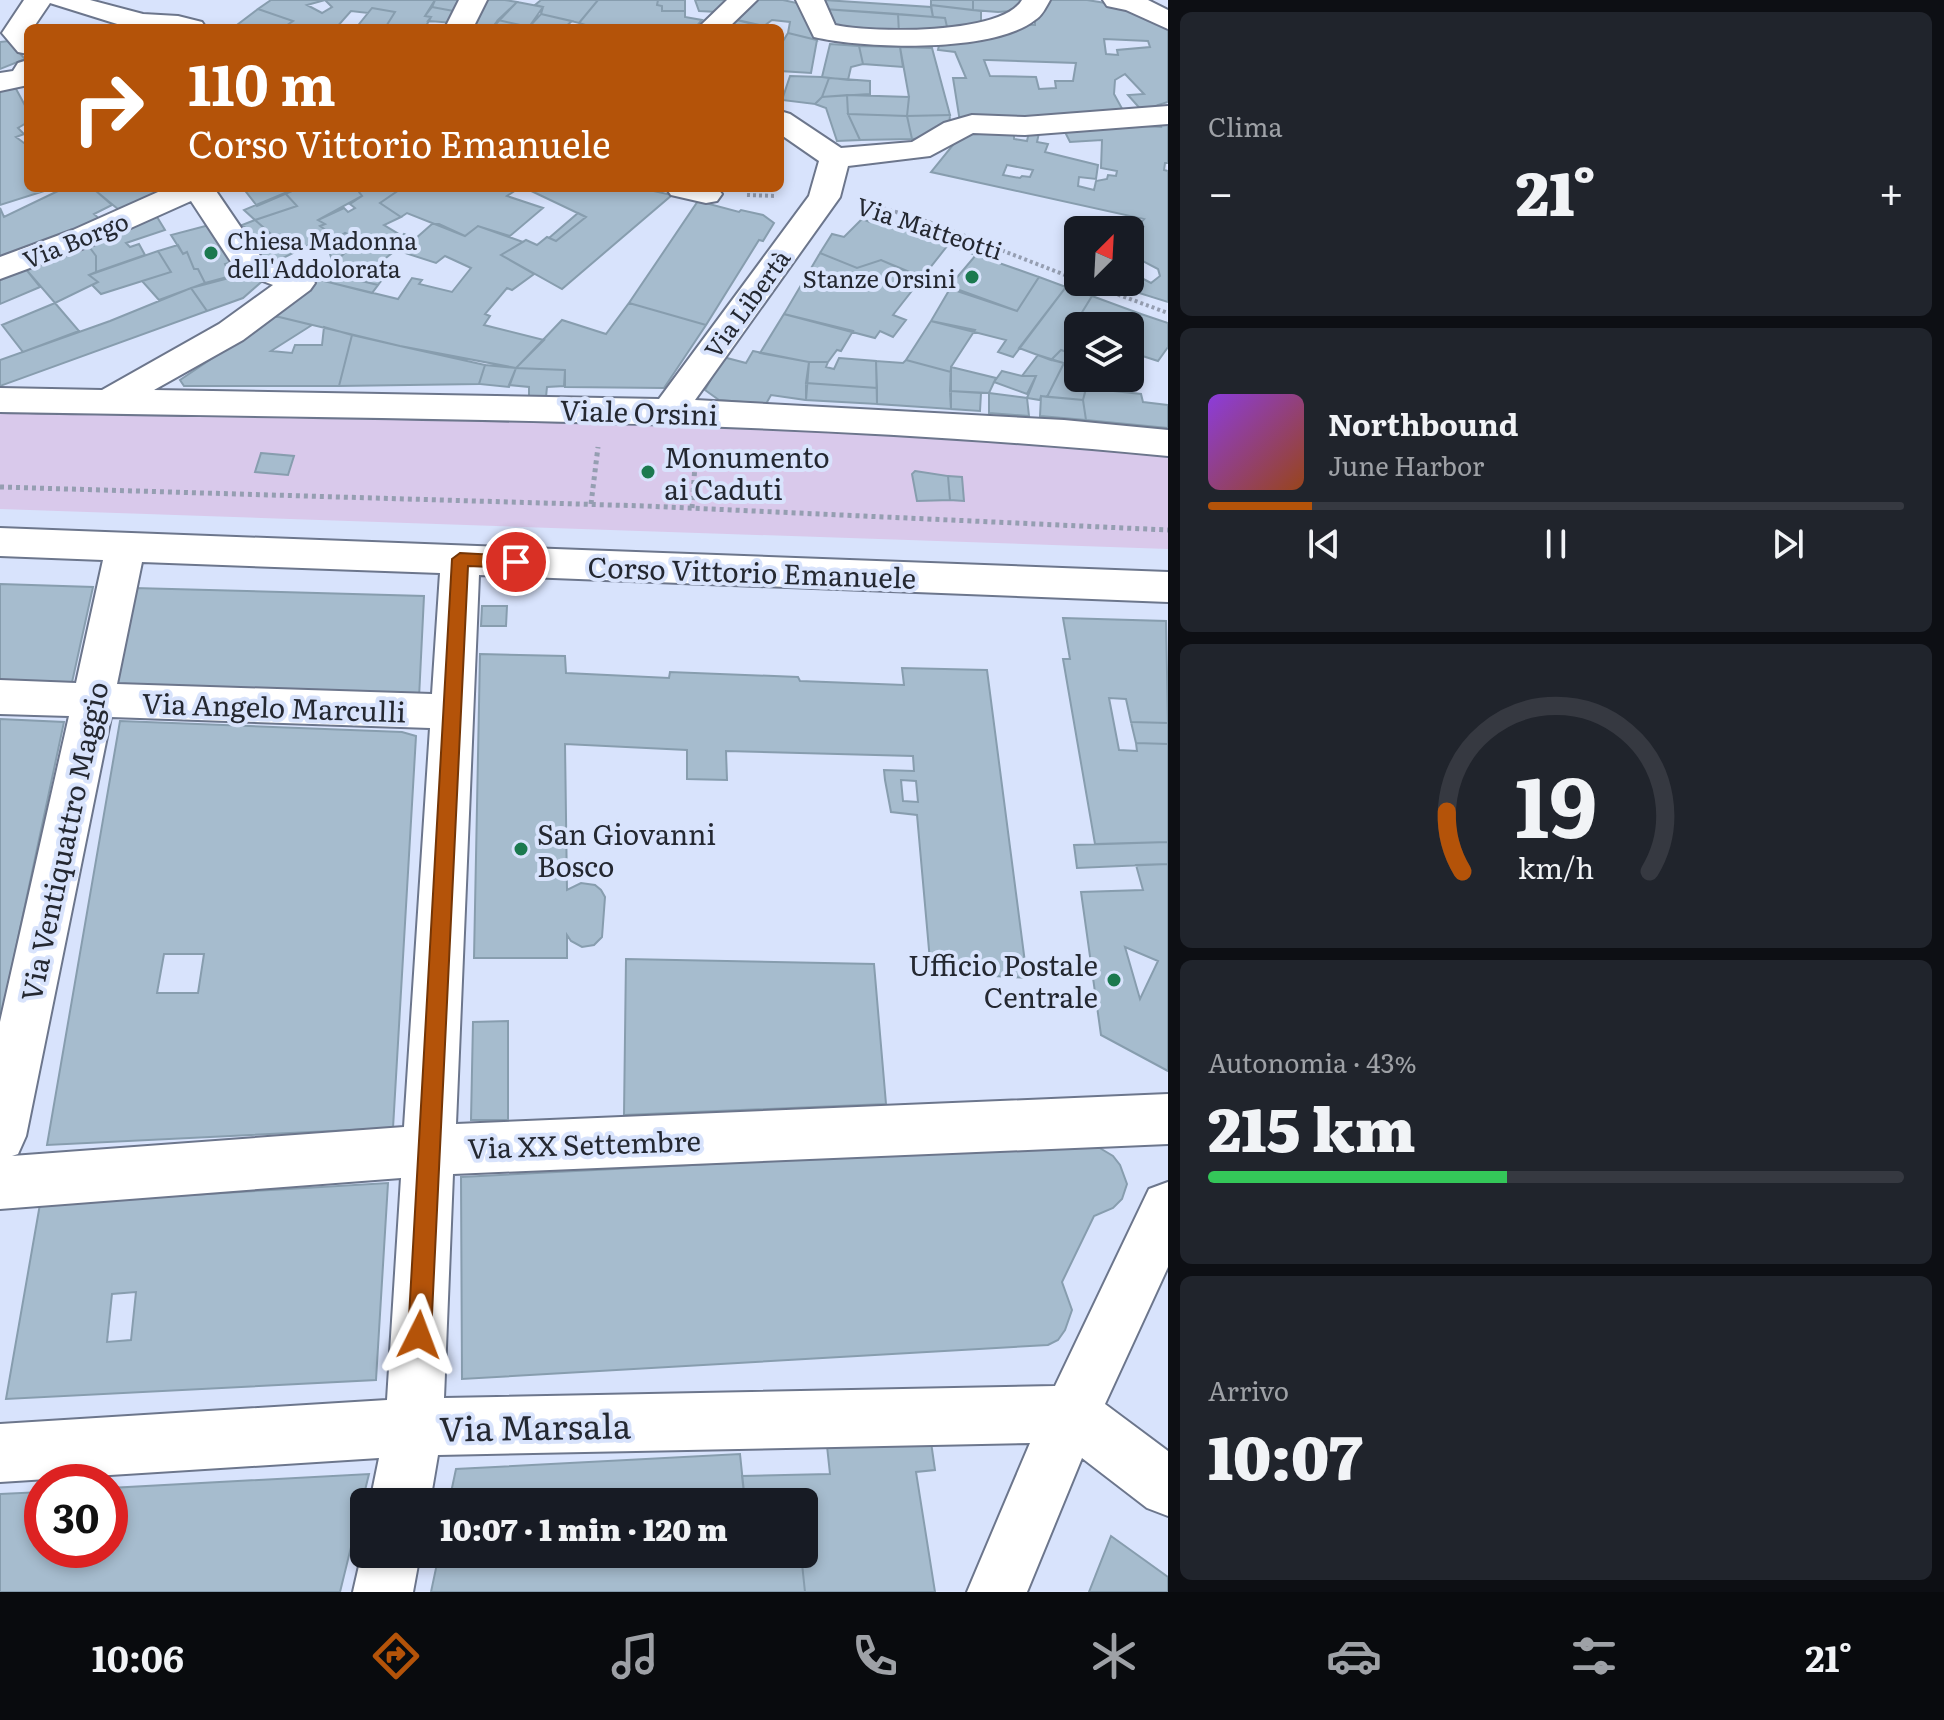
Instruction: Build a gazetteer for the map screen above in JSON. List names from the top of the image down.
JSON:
{
  "streets": {
    "street": [
      "Via Borgo",
      "Via Libertà",
      "Viale Orsini",
      "Corso Vittorio Emanuele",
      "Via Angelo Marculli",
      "Via Ventiquattro Maggio",
      "Via XX Settembre",
      "Via Marsala"
    ],
    "path": ["Via Matteotti"]
  },
  "crossings": [
    ["Via Matteotti", "Via Libertà"],
    ["Via Libertà", "Viale Orsini"],
    ["Corso Vittorio Emanuele", "Via Ventiquattro Maggio"],
    ["Via Angelo Marculli", "Via Ventiquattro Maggio"]
  ],
  "places": [
    "Chiesa Madonna dell'Addolorata",
    "Stanze Orsini",
    "Monumento ai Caduti",
    "San Giovanni Bosco",
    "Ufficio Postale Centrale"
  ],
  "north": "top right",
  "page": {
    "tile": [
      "Clima",
      ["Autonomia · 43%", "215 km"],
      ["Arrivo", "10:07"]
    ],
    "turn": ["110 m", "Corso Vittorio Emanuele"],
    "heat": ["−", "21°", "+"],
    "song": ["Northbound", "June Harbor"],
    "limit": "30",
    "trip": "10:07 · 1 min · 120 m",
    "tabs": ["10:06", "21°"],
    "gauge": ["19", "km/h"]
  }
}
